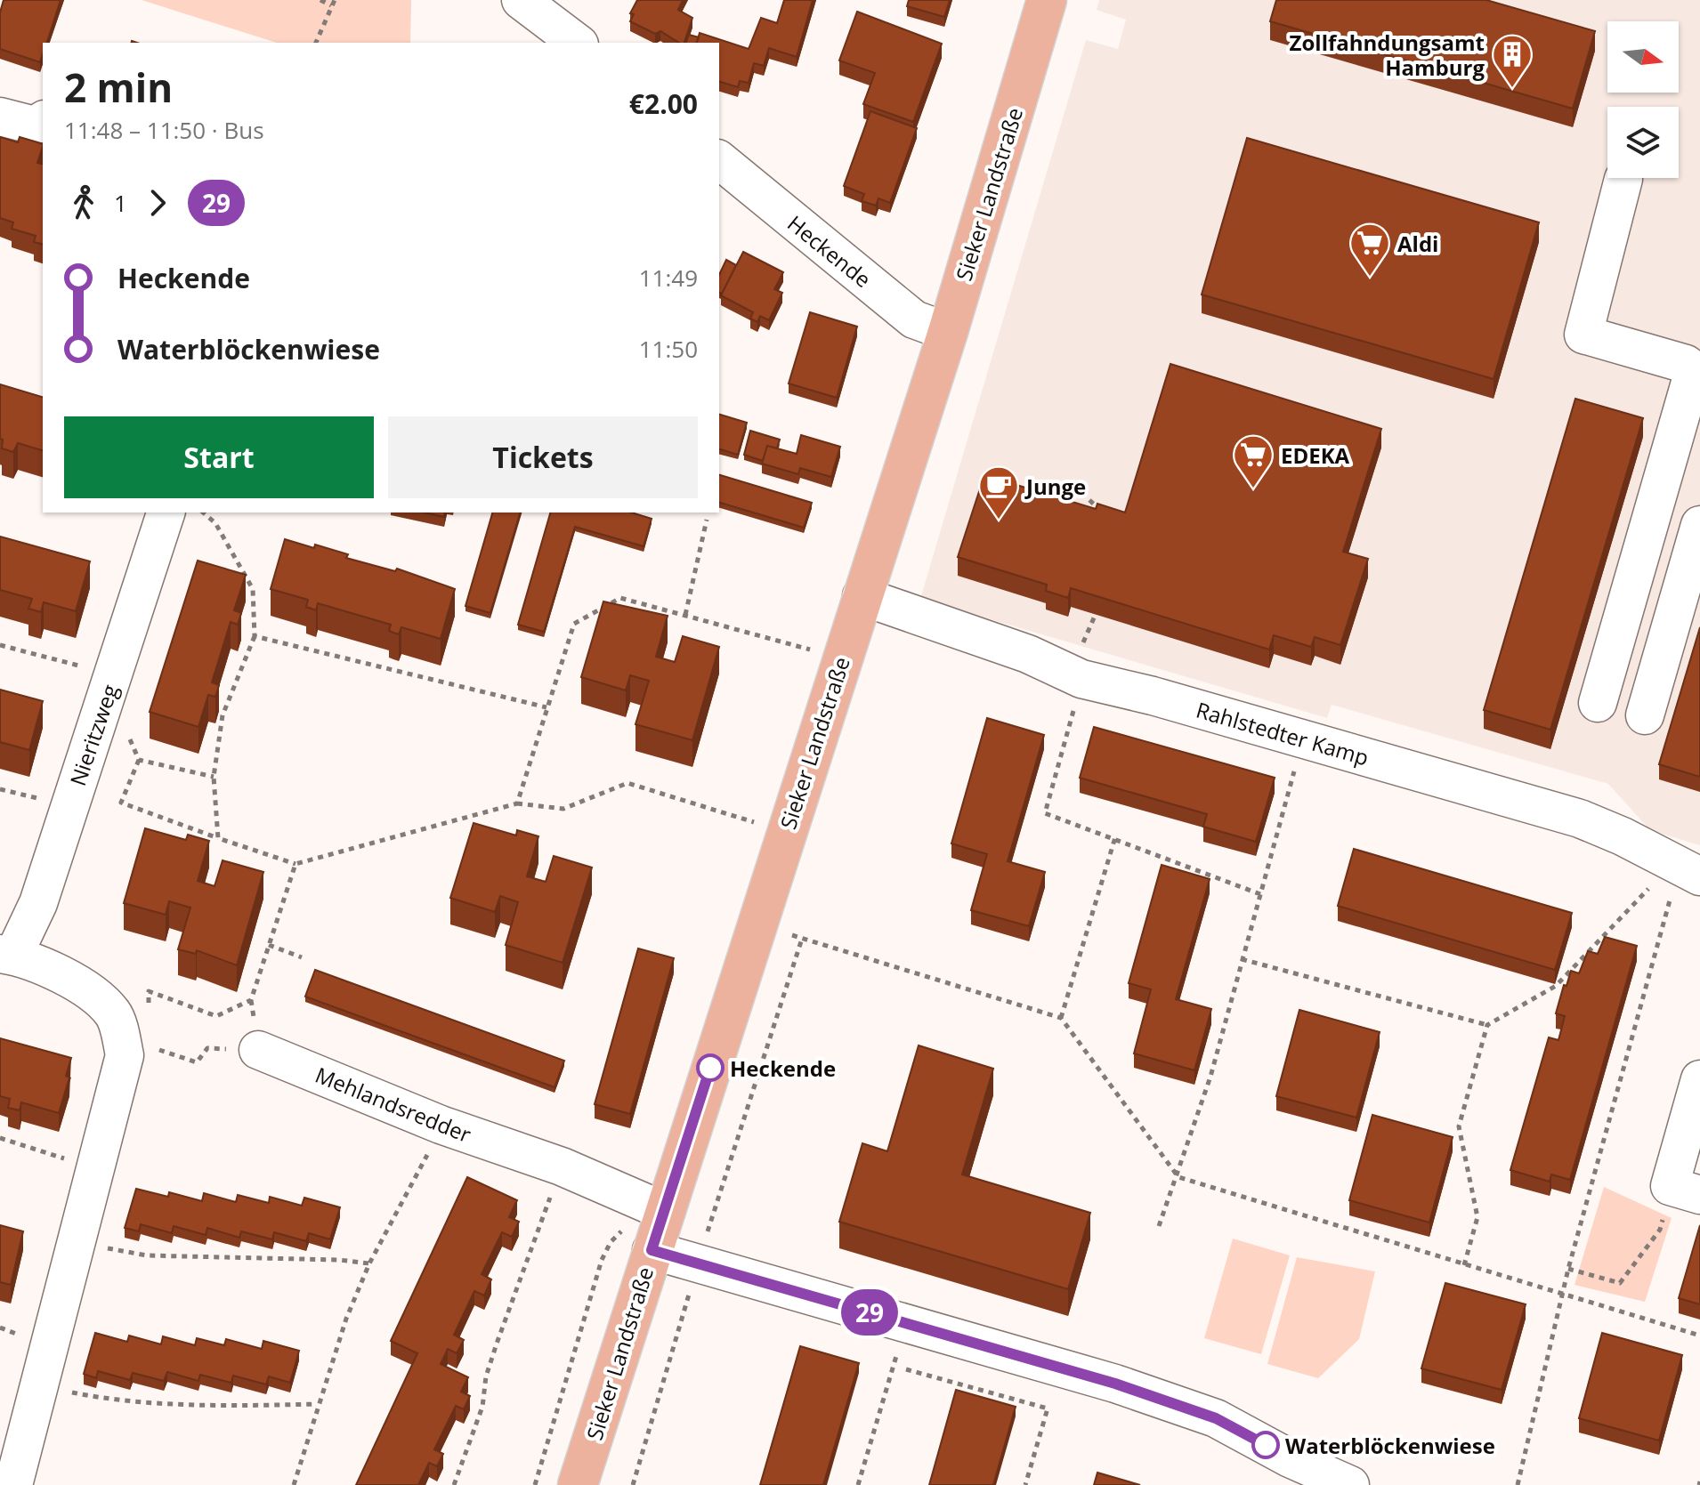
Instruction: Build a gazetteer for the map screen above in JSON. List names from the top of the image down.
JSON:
{
  "streets": {
    "main road": ["Sieker Landstraße"],
    "street": [
      "Heckende",
      "Rahlstedter Kamp",
      "Nieritzweg",
      "Mehlandsredder"
    ]
  },
  "crossings": [
    ["Sieker Landstraße", "Heckende"],
    ["Sieker Landstraße", "Rahlstedter Kamp"],
    ["Sieker Landstraße", "Mehlandsredder"]
  ],
  "places": {
    "building": ["Zollfahndungsamt Hamburg"],
    "supermarket": ["Aldi", "EDEKA"],
    "cafe": ["Junge"],
    "other": ["Heckende", "Waterblöckenwiese"]
  },
  "lines": ["bus line 29"],
  "north": "right",
  "page": {
    "on_map": "29",
    "heading": ["2 min", "11:48 – 11:50 · Bus", "€2.00"],
    "legs": ["1", "29"],
    "list": [
      {
        "name": "Heckende",
        "value": "11:49"
      },
      {
        "name": "Waterblöckenwiese",
        "value": "11:50"
      }
    ],
    "buttons": ["Start", "Tickets"]
  }
}
